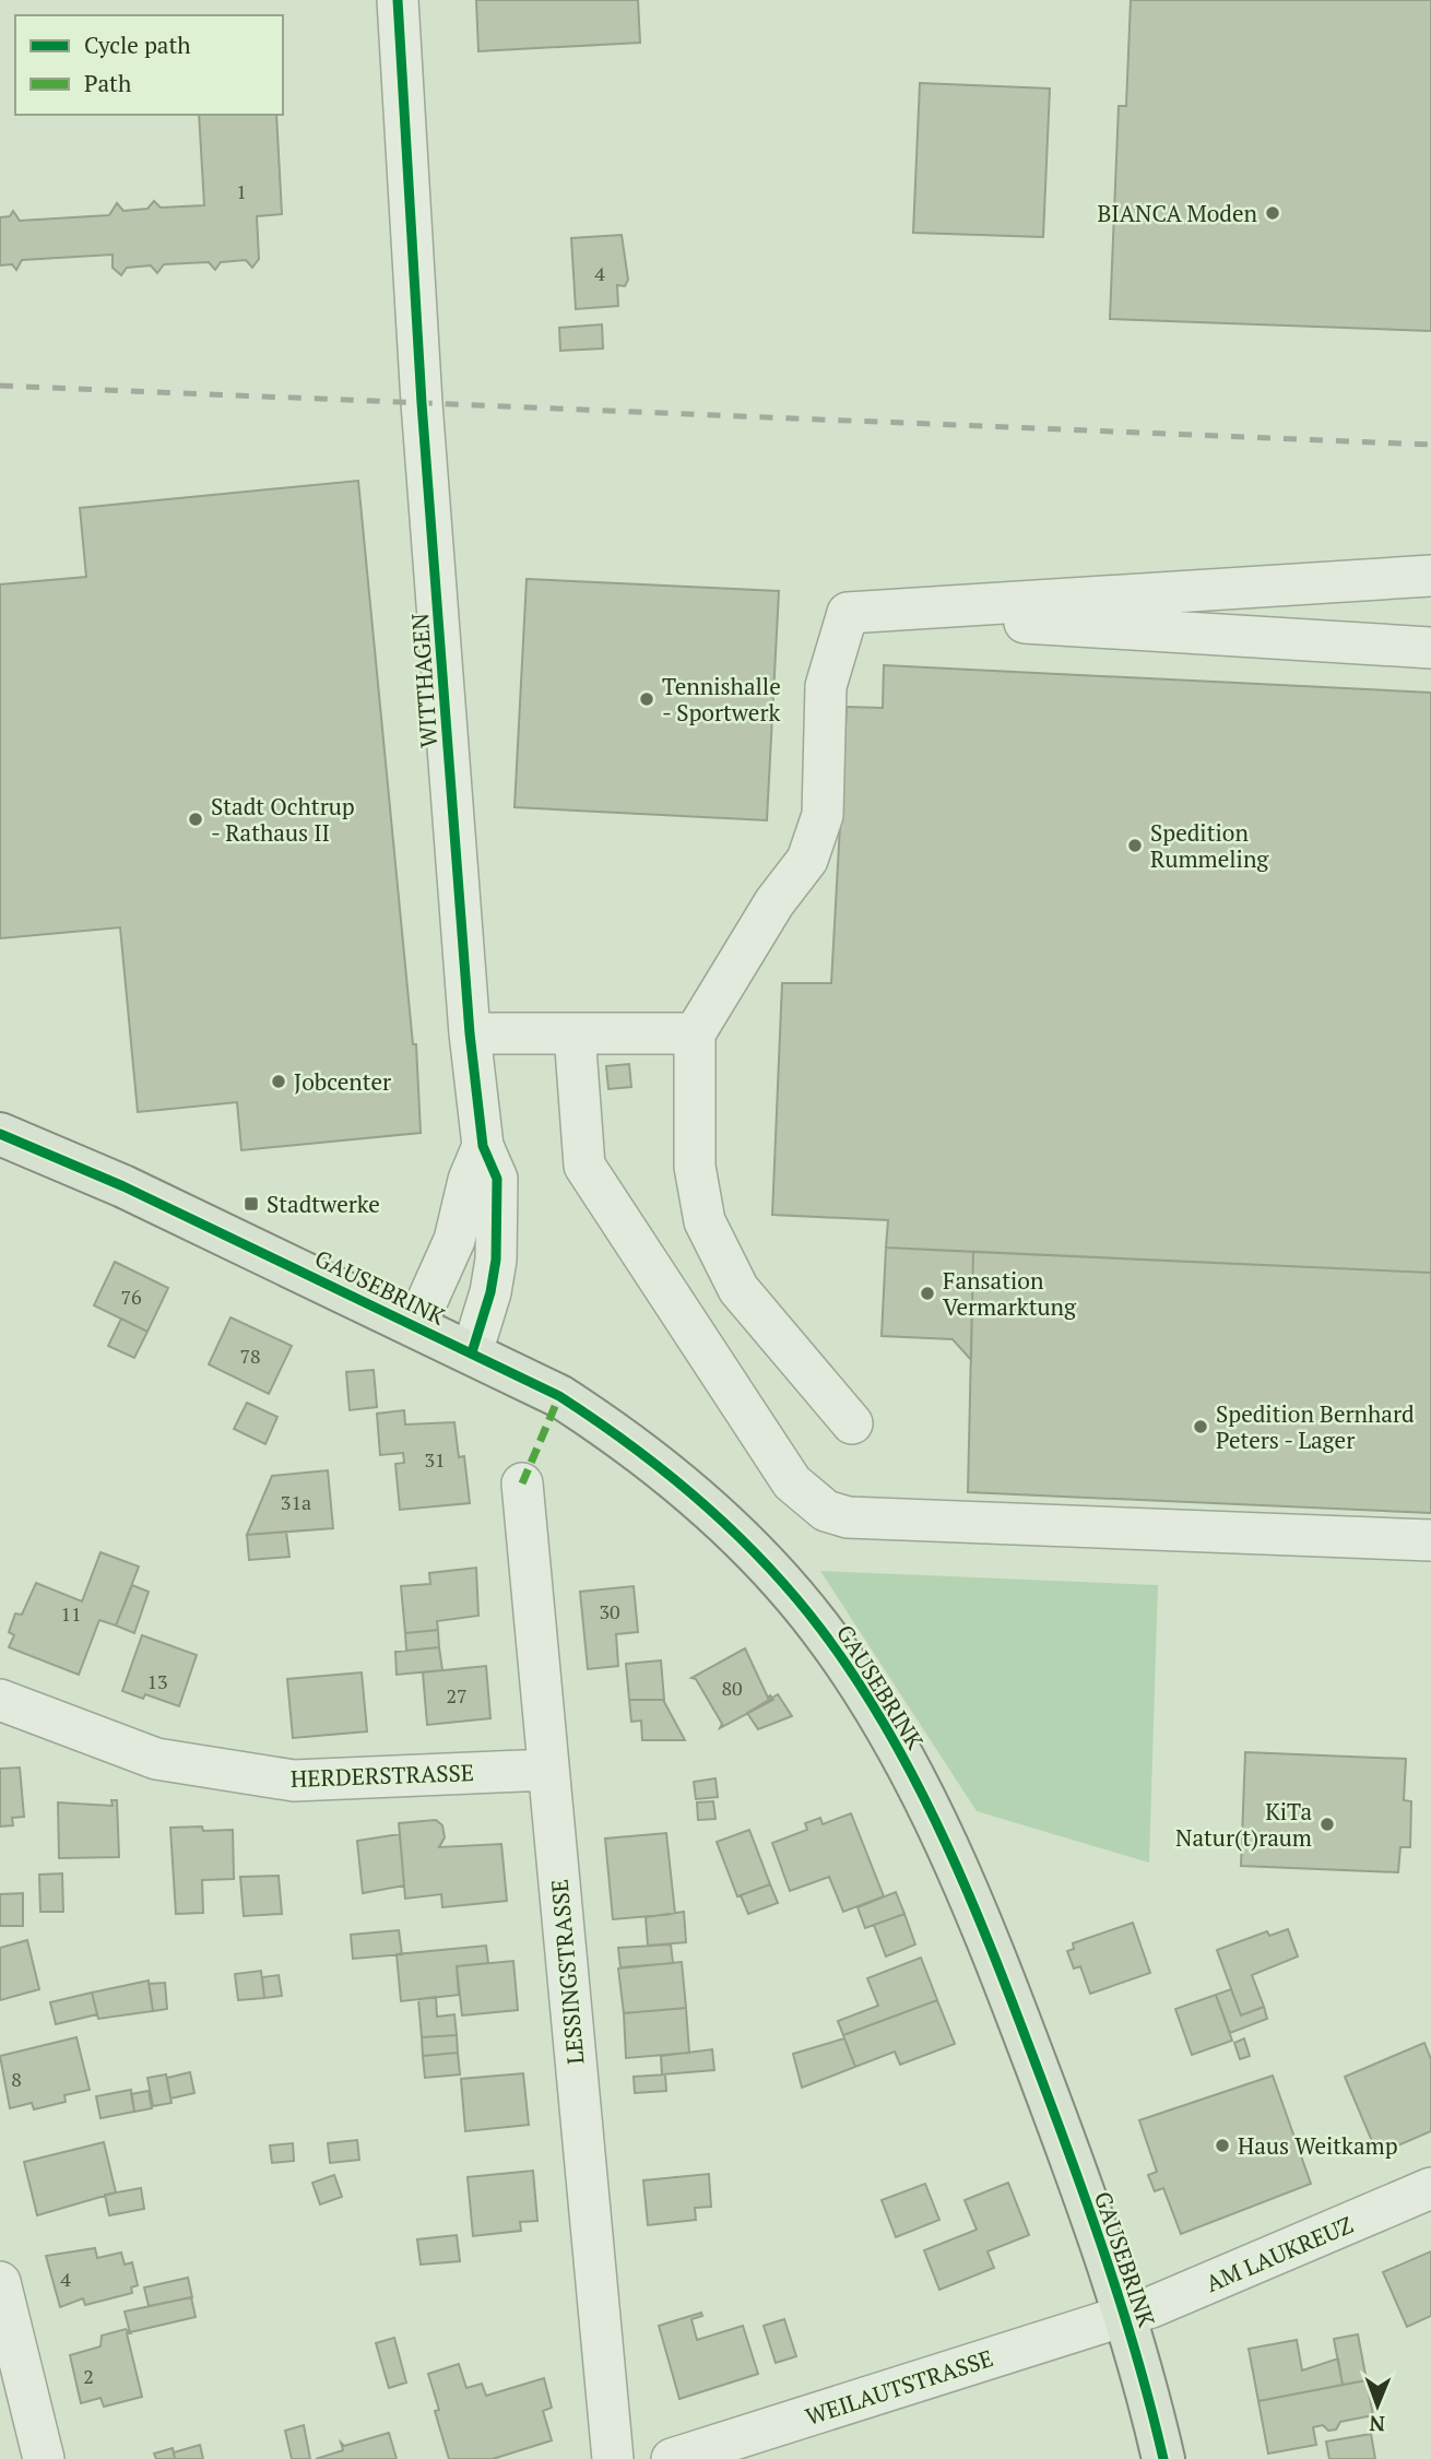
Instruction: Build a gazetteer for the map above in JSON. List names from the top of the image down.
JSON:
{
  "streets": {
    "main road": ["GAUSEBRINK"],
    "street": [
      "WITTHAGEN",
      "HERDERSTRASSE",
      "LESSINGSTRASSE",
      "AM LAUKREUZ",
      "WEILAUTSTRASSE"
    ]
  },
  "crossings": [
    ["WITTHAGEN", "GAUSEBRINK"],
    ["GAUSEBRINK", "AM LAUKREUZ"],
    ["GAUSEBRINK", "WEILAUTSTRASSE"],
    ["HERDERSTRASSE", "LESSINGSTRASSE"],
    ["AM LAUKREUZ", "WEILAUTSTRASSE"]
  ],
  "places": {
    "other": [
      "BIANCA Moden",
      "Tennishalle - Sportwerk",
      "Stadt Ochtrup - Rathaus II",
      "Spedition Rummeling",
      "Jobcenter",
      "Fansation Vermarktung",
      "Spedition Bernhard Peters - Lager",
      "KiTa Natur(t)raum",
      "Haus Weitkamp"
    ],
    "transit": ["Stadtwerke"]
  },
  "house_numbers": [
    "1",
    "4",
    "76",
    "78",
    "31",
    "31a",
    "30",
    "11",
    "13",
    "80",
    "27",
    "8",
    "4",
    "2"
  ],
  "legend": ["Cycle path", "Path"],
  "north": "bottom"
}
